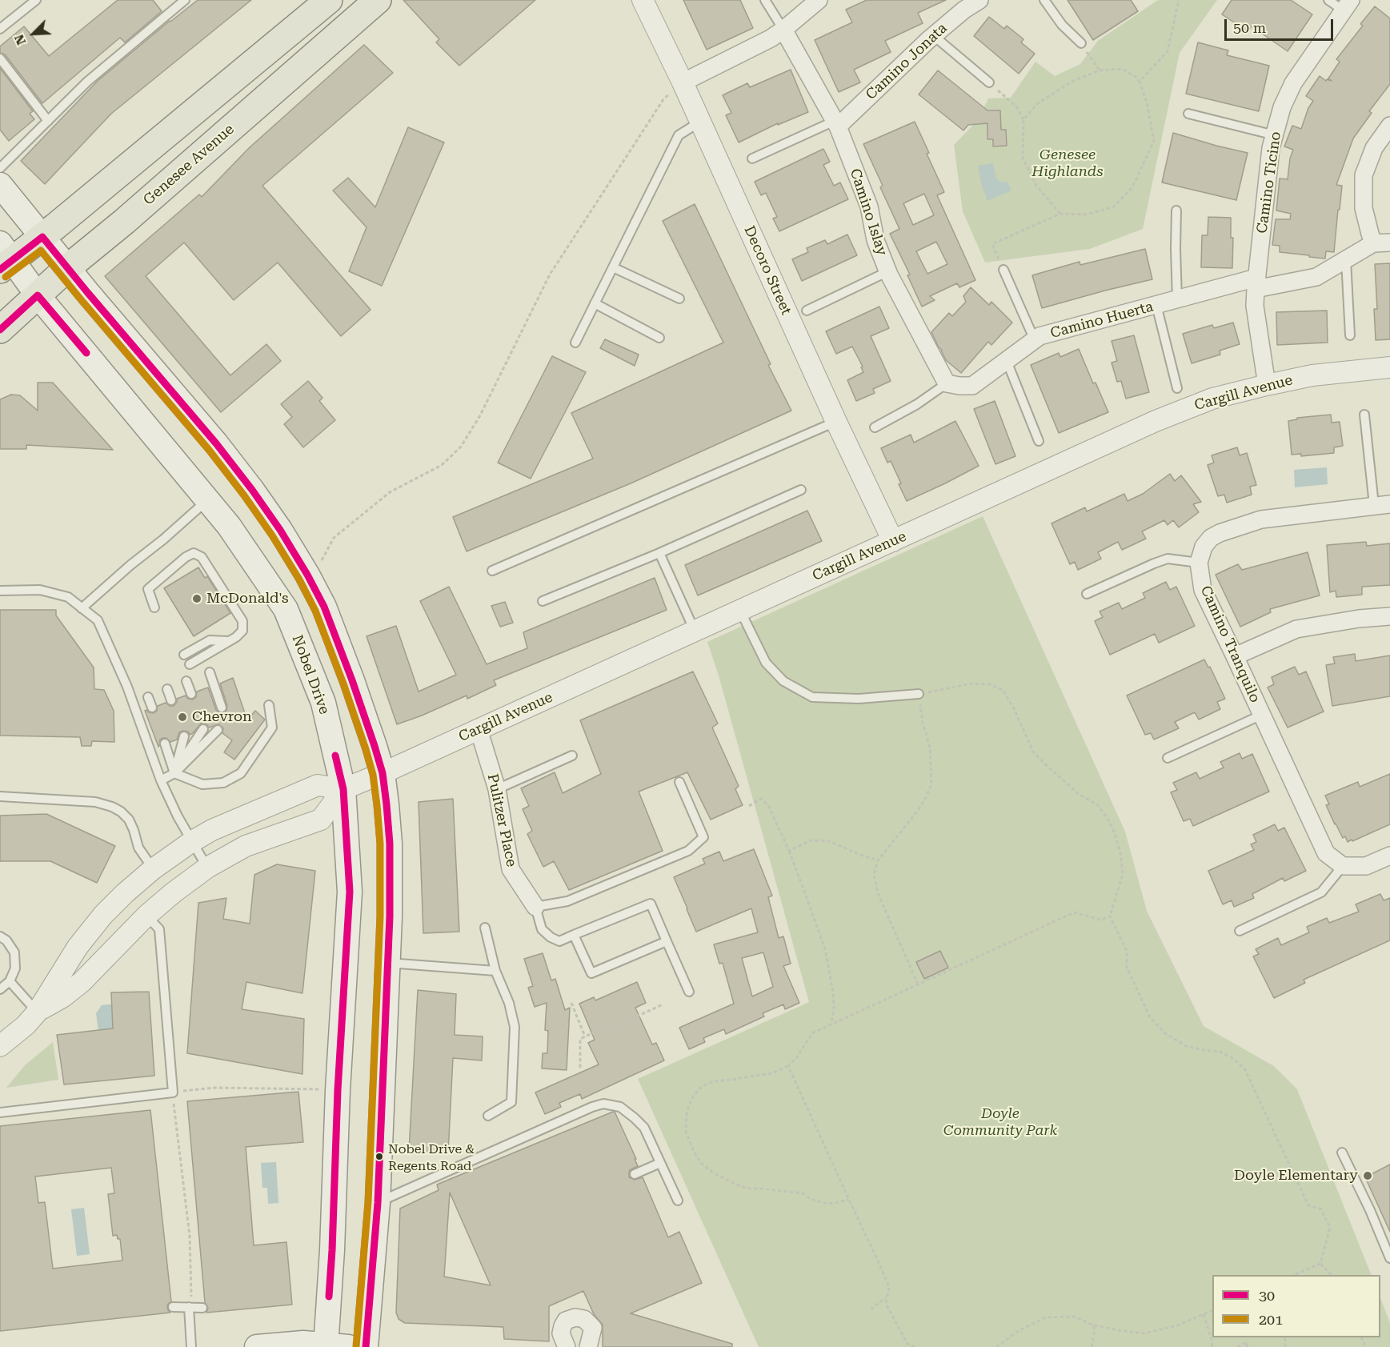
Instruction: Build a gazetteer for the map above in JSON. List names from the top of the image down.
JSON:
{
  "streets": {
    "main road": ["Genesee Avenue", "Nobel Drive"],
    "street": [
      "Camino Jonata",
      "Camino Ticino",
      "Camino Islay",
      "Decoro Street",
      "Camino Huerta",
      "Cargill Avenue",
      "Camino Tranquilo",
      "Pulitzer Place"
    ]
  },
  "crossings": [
    ["Camino Jonata", "Camino Islay"],
    ["Genesee Avenue", "Nobel Drive"],
    ["Camino Ticino", "Camino Huerta"],
    ["Camino Ticino", "Cargill Avenue"],
    ["Camino Islay", "Camino Huerta"],
    ["Decoro Street", "Cargill Avenue"],
    ["Cargill Avenue", "Nobel Drive"],
    ["Cargill Avenue", "Pulitzer Place"]
  ],
  "parks": ["Genesee Highlands", "Doyle Community Park"],
  "places": [
    "McDonald's",
    "Chevron",
    "Nobel Drive & Regents Road",
    "Doyle Elementary"
  ],
  "lines": ["transit line 30", "transit line 201"],
  "legend": ["30", "201"],
  "scale_bar": "50 m",
  "north": "bottom left"
}
